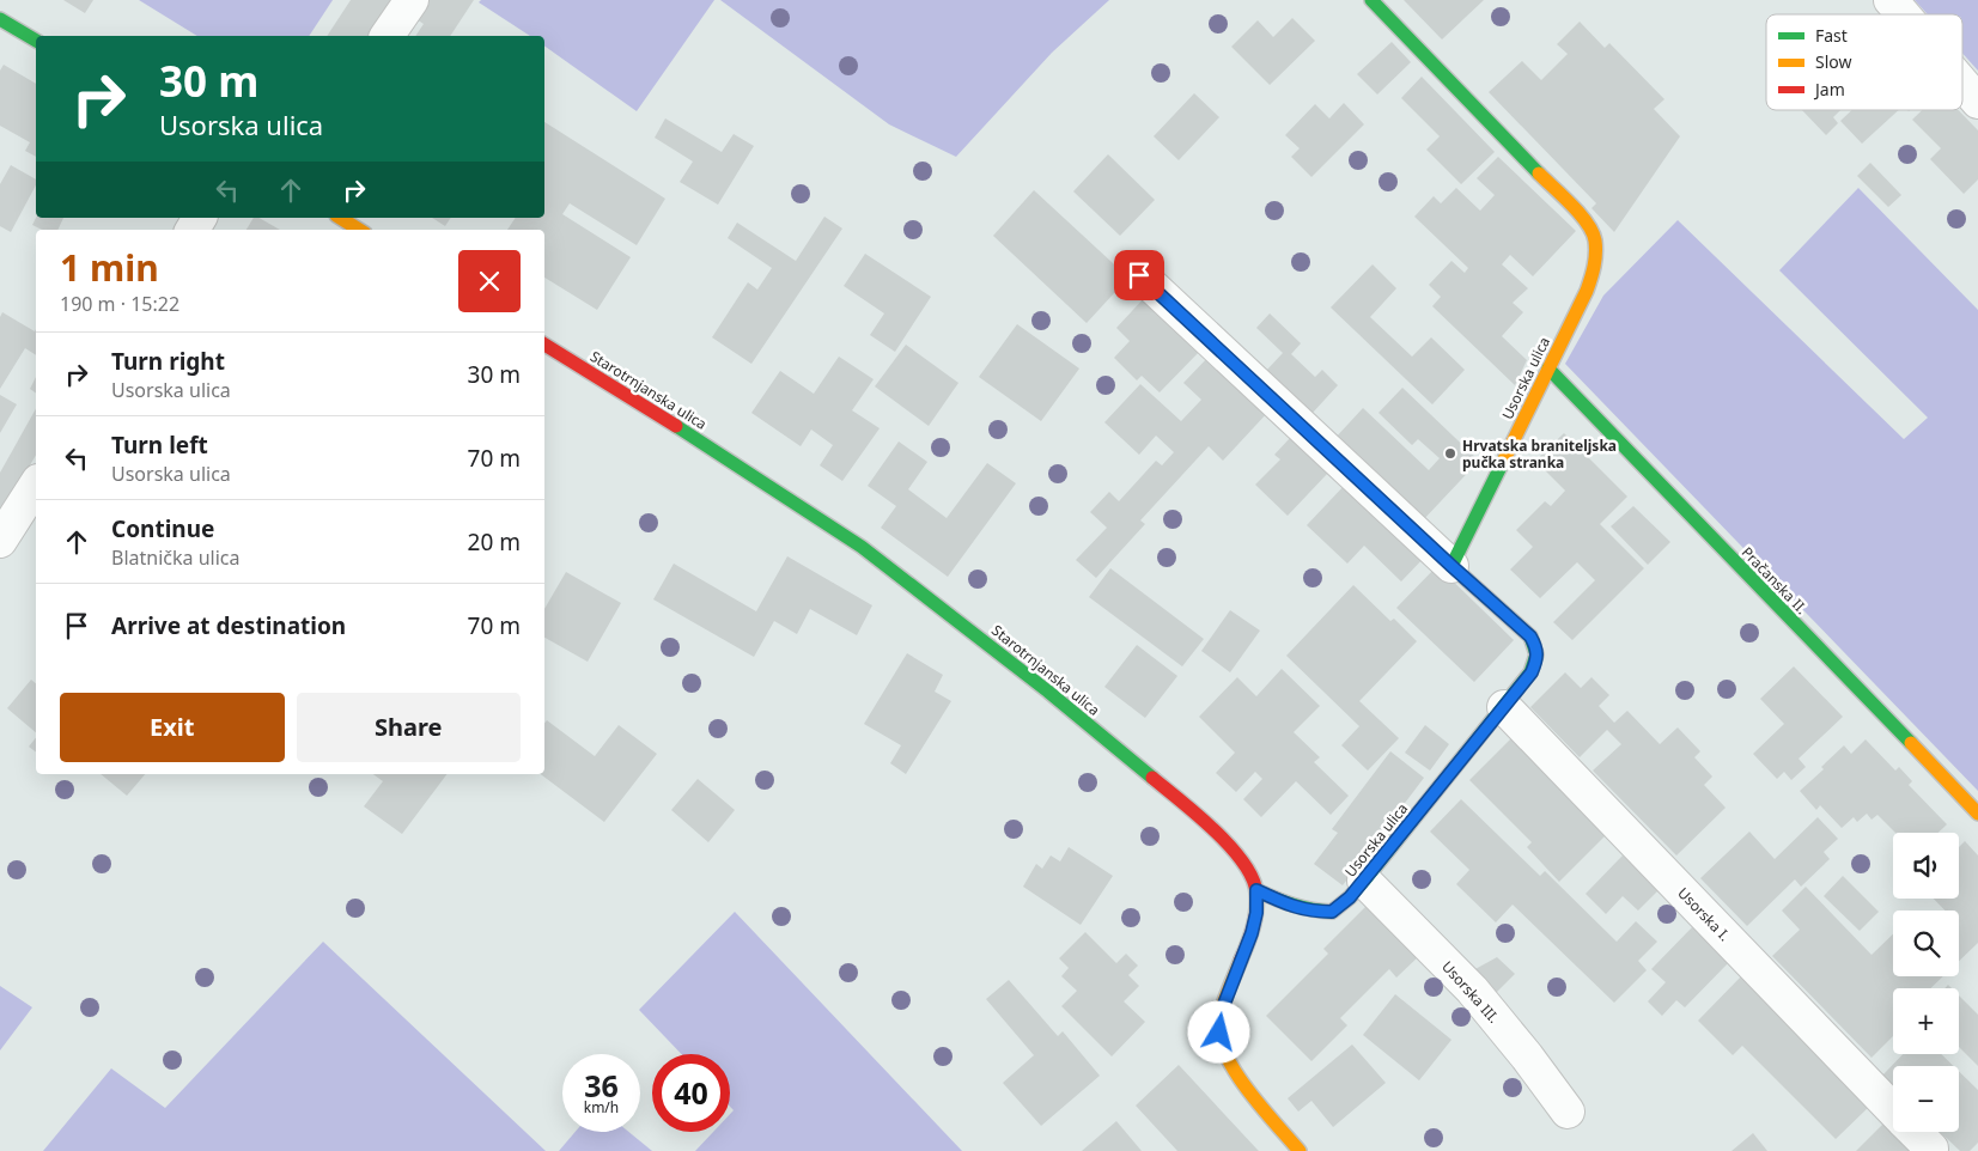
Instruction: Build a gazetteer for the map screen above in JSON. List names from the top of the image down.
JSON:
{
  "streets": {
    "street": [
      "Usorska ulica",
      "Starotrnjanska ulica",
      "Pračanska II.",
      "Usorska I.",
      "Usorska III."
    ]
  },
  "crossings": [
    ["Usorska ulica", "Starotrnjanska ulica"],
    ["Usorska ulica", "Pračanska II."],
    ["Usorska ulica", "Usorska I."],
    ["Usorska ulica", "Usorska III."]
  ],
  "places": ["Hrvatska braniteljska pučka stranka"],
  "legend": ["Fast", "Slow", "Jam"],
  "page": {
    "turn": ["30 m", "Usorska ulica"],
    "heading": ["1 min", "190 m · 15:22"],
    "list": [
      {
        "name": "Turn right",
        "note": "Usorska ulica",
        "value": "30 m"
      },
      {
        "name": "Turn left",
        "note": "Usorska ulica",
        "value": "70 m"
      },
      {
        "name": "Continue",
        "note": "Blatnička ulica",
        "value": "20 m"
      },
      {
        "name": "Arrive at destination",
        "value": "70 m"
      }
    ],
    "buttons": ["Exit", "Share"],
    "map_buttons": ["+", "−"],
    "speed": "36 km/h",
    "limit": "40"
  }
}
